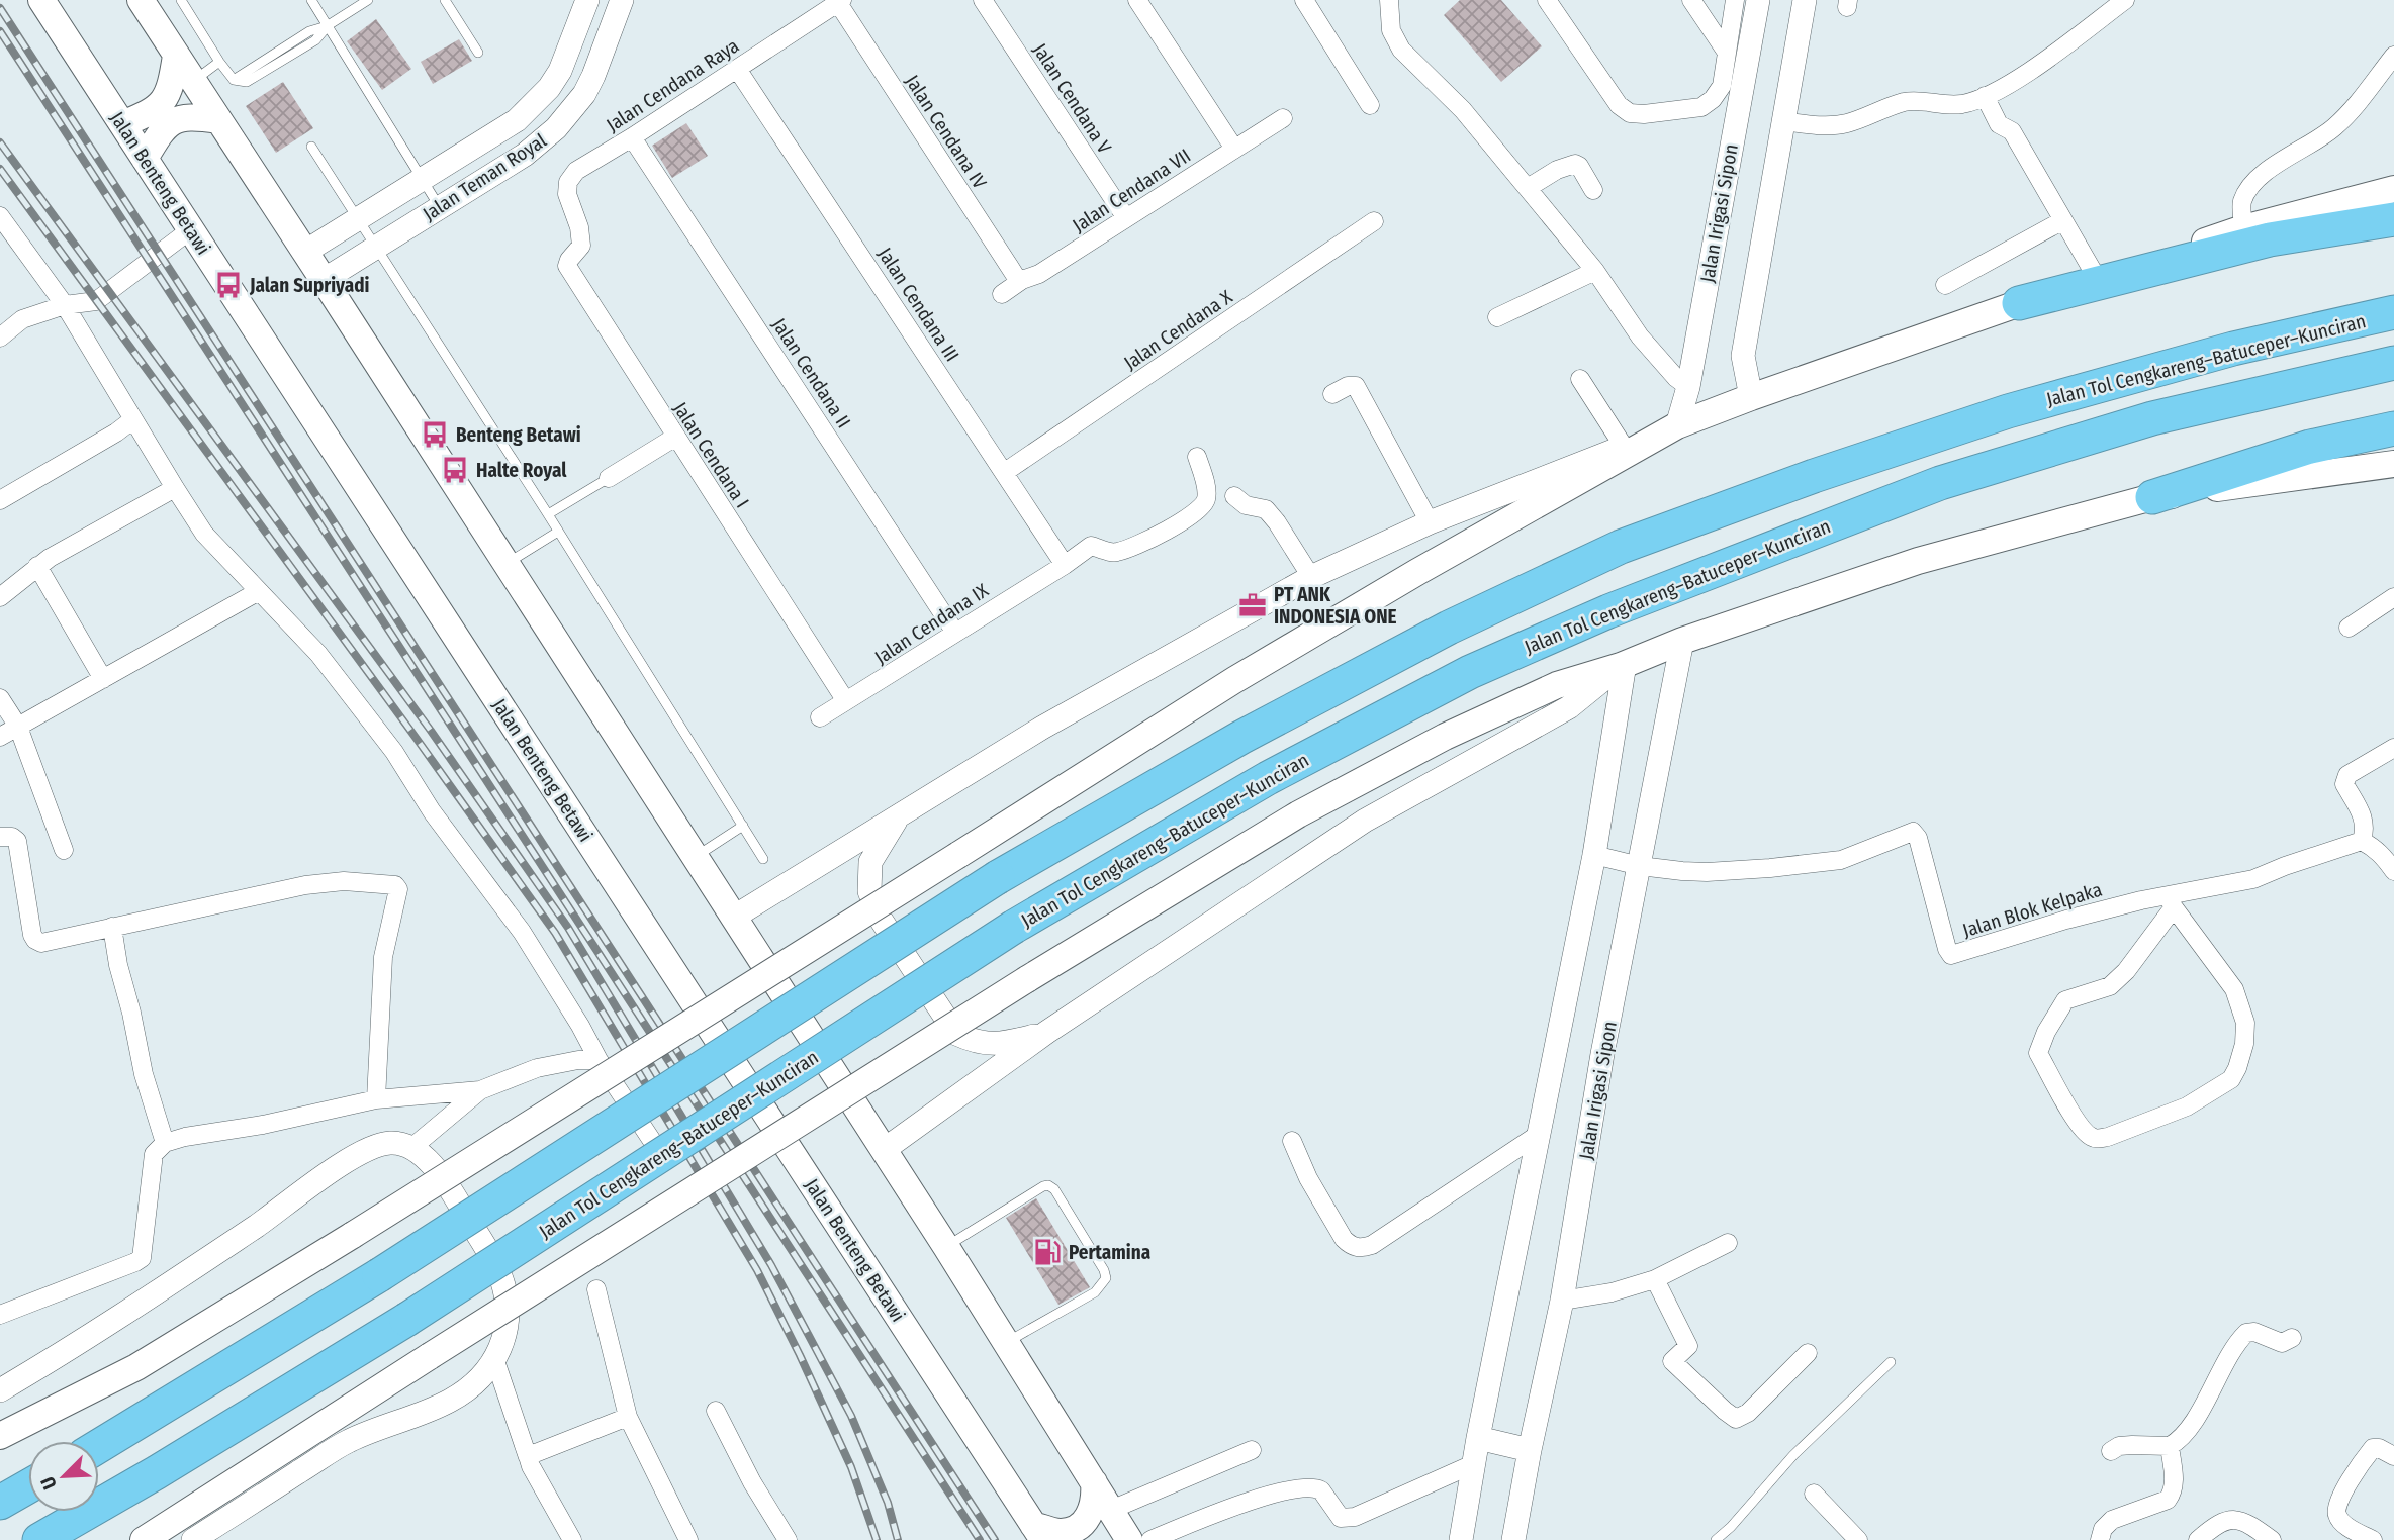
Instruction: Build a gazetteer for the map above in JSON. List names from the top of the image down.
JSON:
{
  "streets": {
    "highway": ["Jalan Tol Cengkareng–Batuceper–Kunciran"],
    "main road": ["Jalan Benteng Betawi"],
    "street": [
      "Jalan Cendana Raya",
      "Jalan Cendana V",
      "Jalan Cendana IV",
      "Jalan Teman Royal",
      "Jalan Cendana VII",
      "Jalan Irigasi Sipon",
      "Jalan Cendana III",
      "Jalan Cendana X",
      "Jalan Cendana II",
      "Jalan Cendana I",
      "Jalan Cendana IX",
      "Jalan Blok Kelpaka"
    ]
  },
  "crossings": [
    ["Jalan Cendana Raya", "Jalan Cendana IV"],
    ["Jalan Cendana Raya", "Jalan Cendana III"],
    ["Jalan Cendana Raya", "Jalan Cendana II"],
    ["Jalan Cendana Raya", "Jalan Cendana I"],
    ["Jalan Cendana V", "Jalan Cendana VII"],
    ["Jalan Cendana IV", "Jalan Cendana VII"],
    ["Jalan Irigasi Sipon", "Jalan Blok Kelpaka"],
    ["Jalan Cendana III", "Jalan Cendana X"],
    ["Jalan Cendana III", "Jalan Cendana IX"],
    ["Jalan Cendana II", "Jalan Cendana IX"],
    ["Jalan Cendana I", "Jalan Cendana IX"]
  ],
  "places": {
    "bus stop": ["Jalan Supriyadi", "Benteng Betawi", "Halte Royal"],
    "office": ["PT ANK INDONESIA ONE"],
    "fuel station": ["Pertamina"]
  },
  "north": "bottom left"
}
